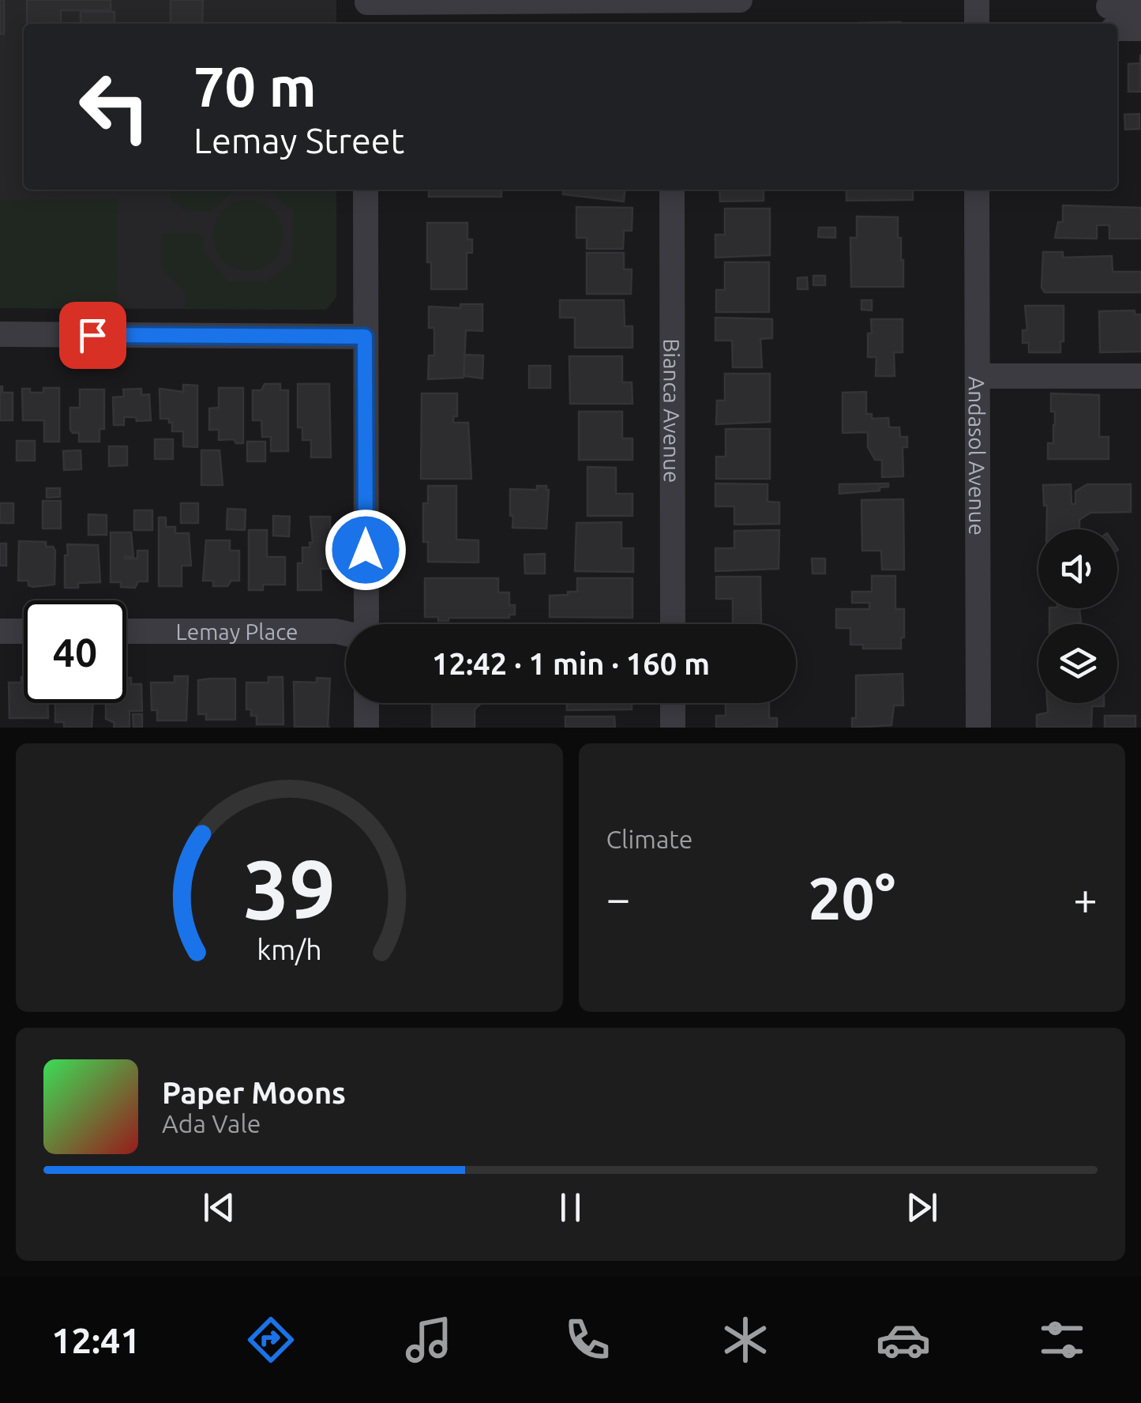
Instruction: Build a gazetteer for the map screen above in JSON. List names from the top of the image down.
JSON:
{
  "streets": {
    "street": ["Bianca Avenue", "Andasol Avenue", "Lemay Place"]
  },
  "page": {
    "turn": ["70 m", "Lemay Street"],
    "limit": "40",
    "trip": "12:42 · 1 min · 160 m",
    "tile": "Climate",
    "heat": ["−", "20°", "+"],
    "song": ["Paper Moons", "Ada Vale"],
    "tabs": "12:41",
    "gauge": ["39", "km/h"]
  }
}
